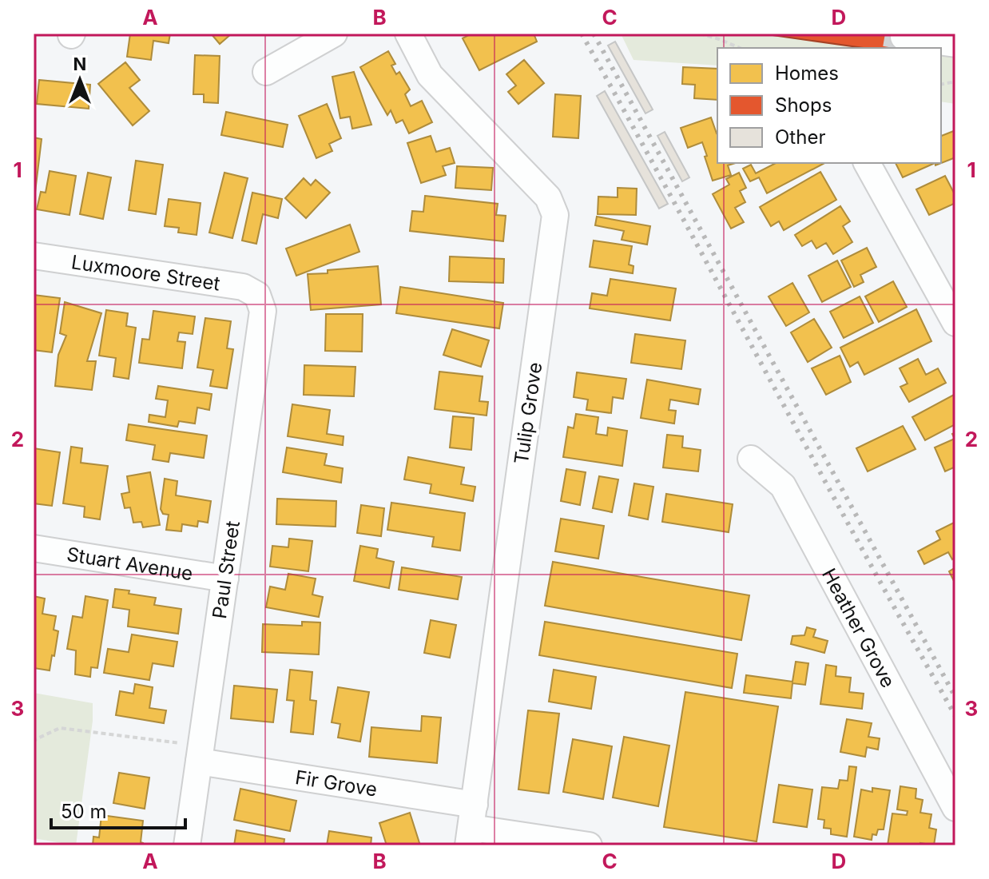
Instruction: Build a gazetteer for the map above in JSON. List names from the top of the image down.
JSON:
{
  "streets": {
    "street": [
      "Luxmoore Street",
      "Tulip Grove",
      "Stuart Avenue",
      "Paul Street",
      "Heather Grove",
      "Fir Grove"
    ]
  },
  "crossings": [
    ["Luxmoore Street", "Paul Street"],
    ["Tulip Grove", "Fir Grove"],
    ["Stuart Avenue", "Paul Street"],
    ["Paul Street", "Fir Grove"]
  ],
  "legend": ["Homes", "Shops", "Other"],
  "scale_bar": "50 m",
  "north": "top",
  "grid": {
    "columns": [
      "A",
      "B",
      "C",
      "D"
    ],
    "rows": ["1", "2", "3"]
  }
}
